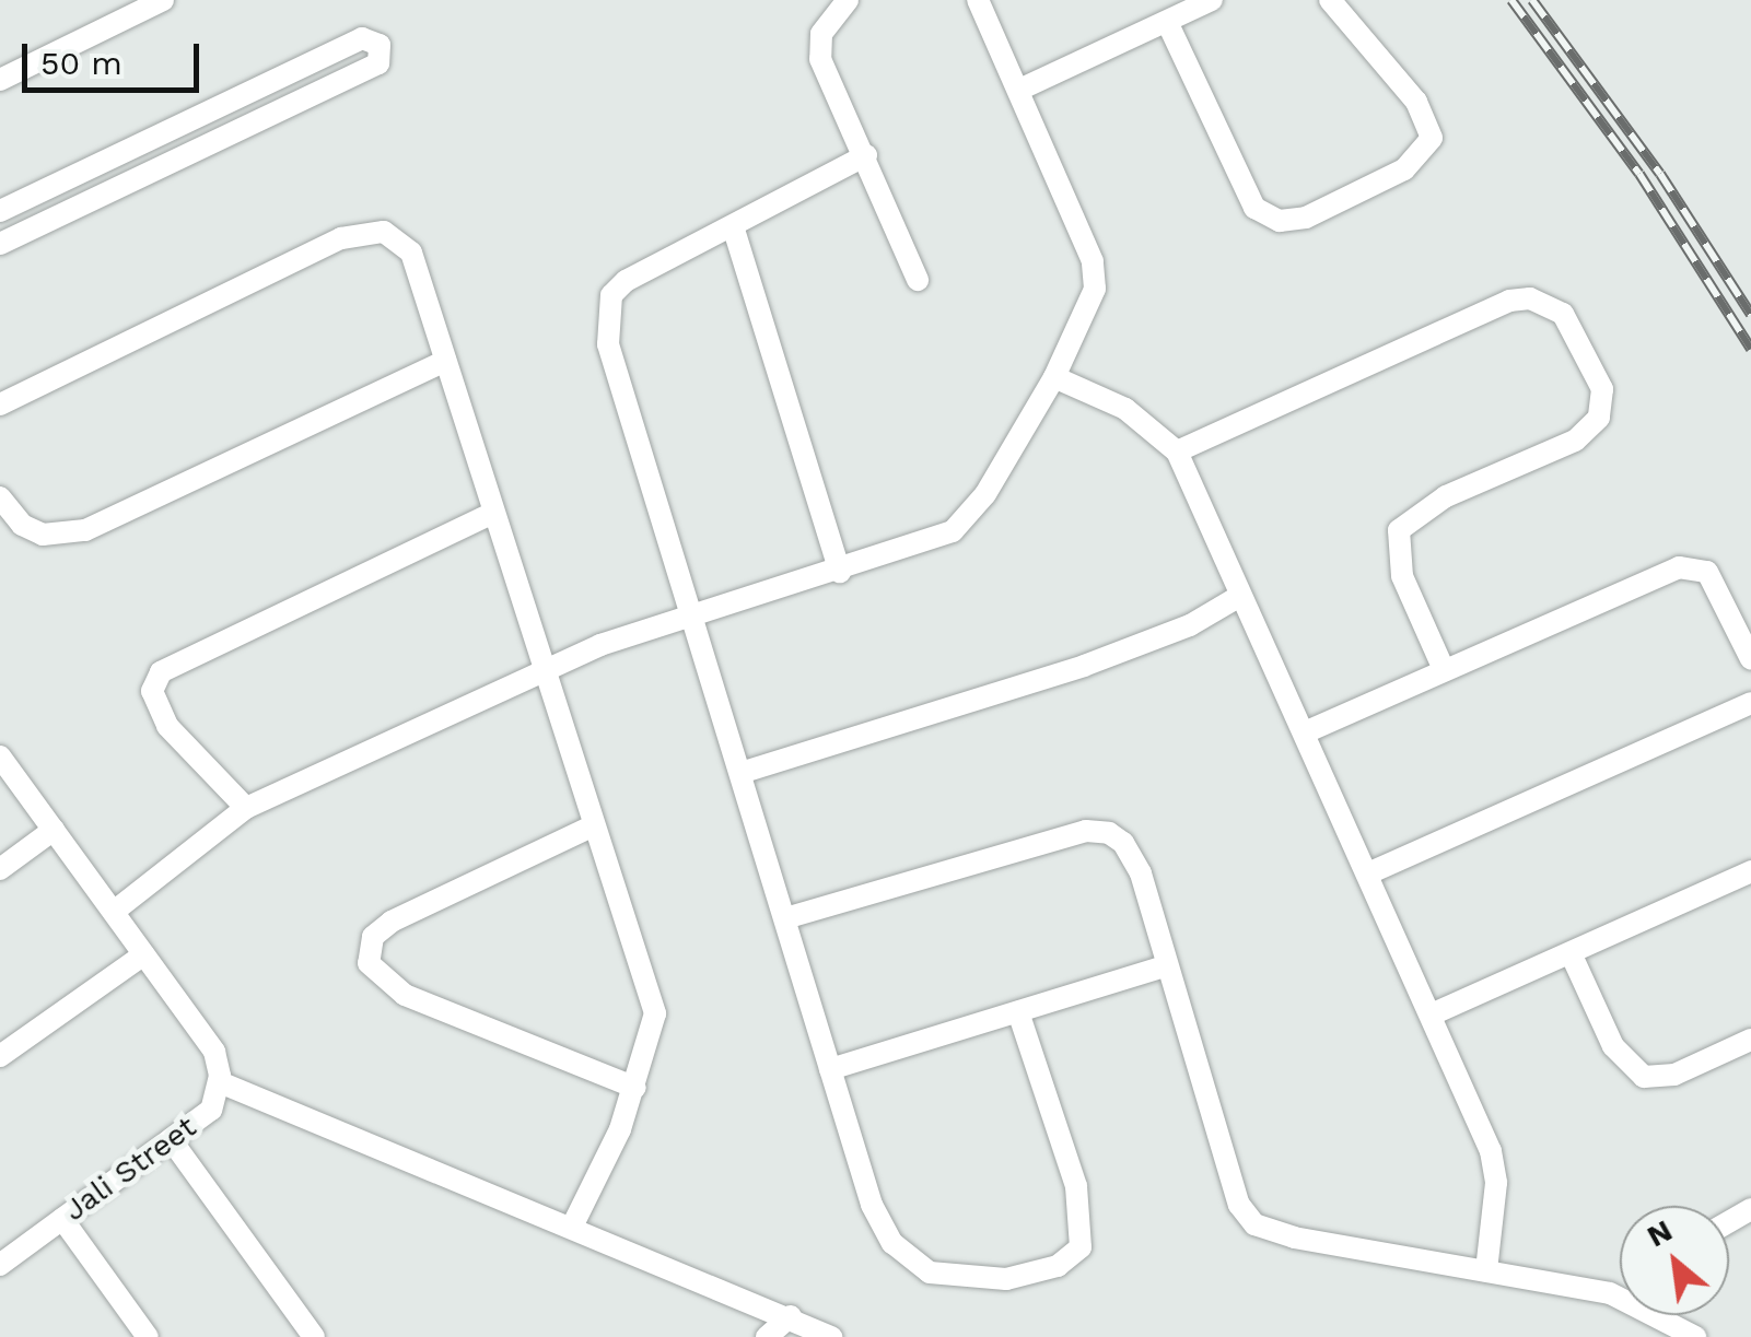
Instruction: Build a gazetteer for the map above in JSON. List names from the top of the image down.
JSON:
{
  "streets": {
    "street": ["Jali Street"]
  },
  "scale_bar": "50 m",
  "north": "top left"
}
